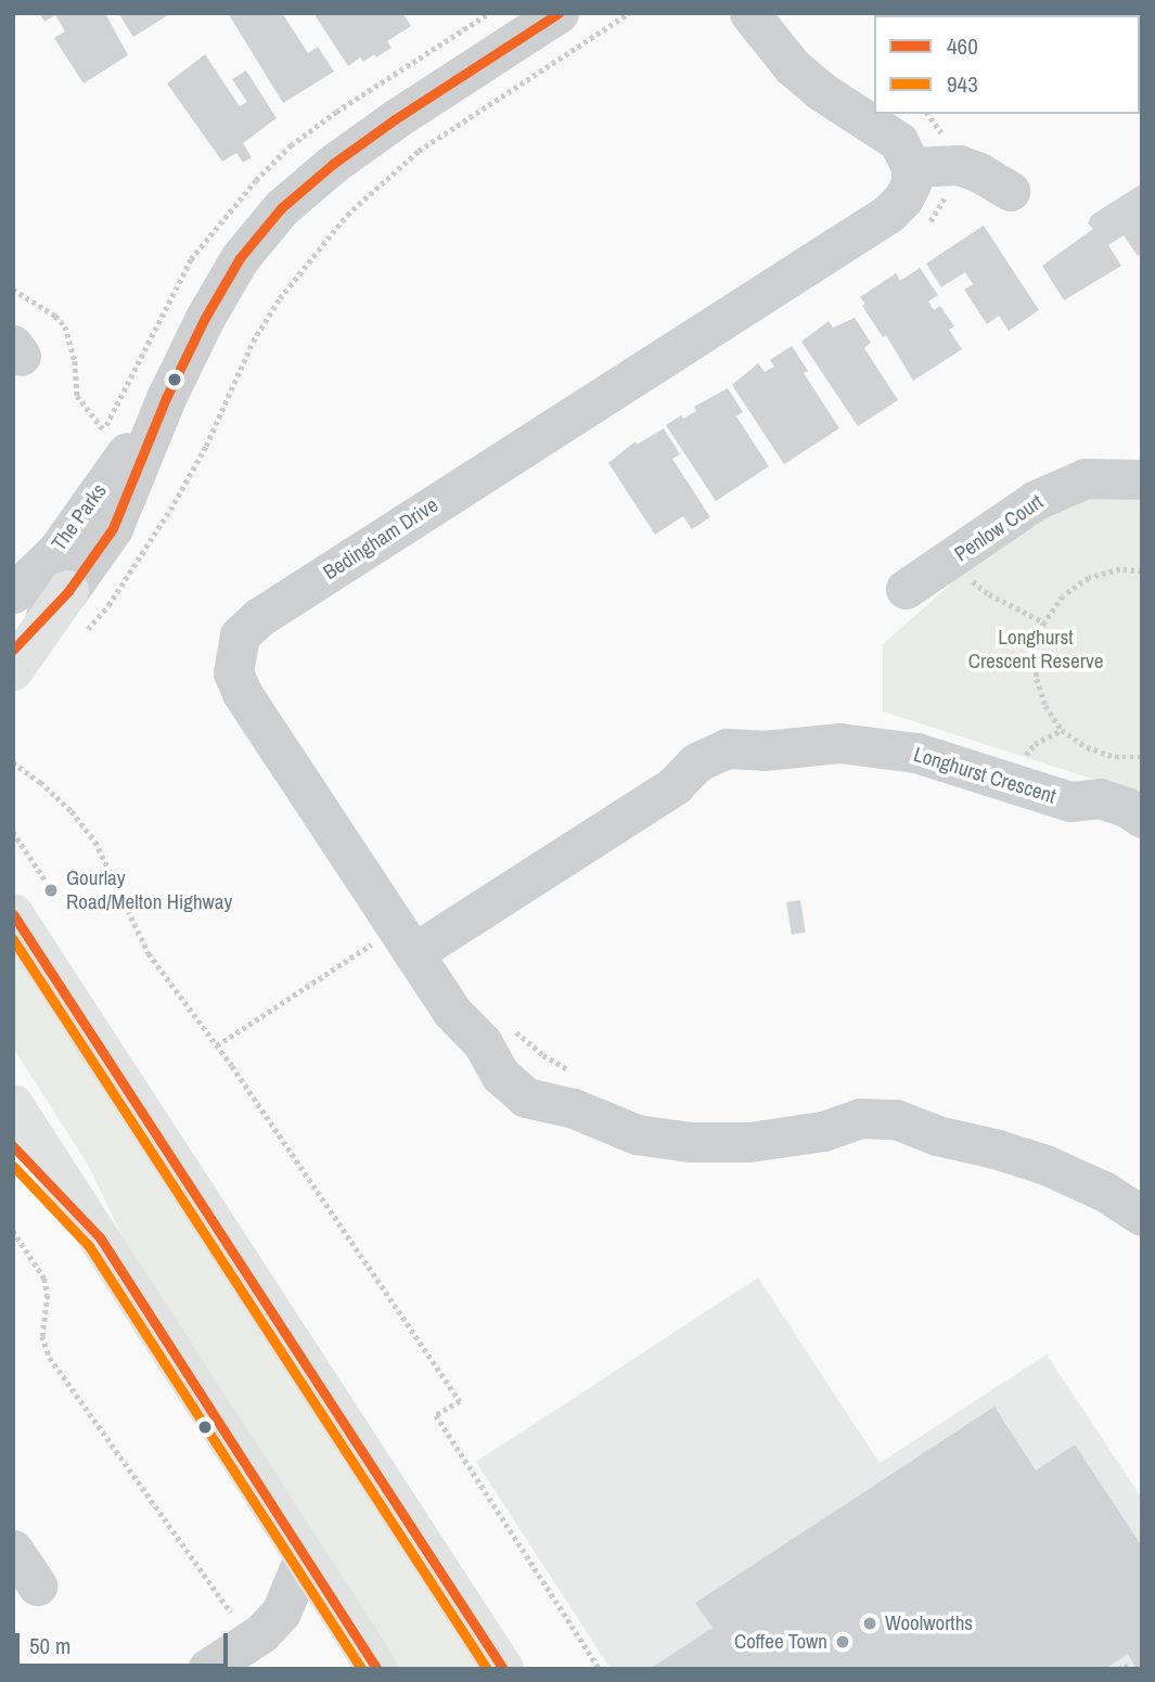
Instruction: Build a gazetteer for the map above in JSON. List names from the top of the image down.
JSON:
{
  "streets": {
    "street": [
      "The Parks",
      "Penlow Court",
      "Bedingham Drive",
      "Longhurst Crescent"
    ]
  },
  "crossings": [
    ["Bedingham Drive", "Longhurst Crescent"]
  ],
  "parks": ["Longhurst Crescent Reserve"],
  "places": ["Gourlay Road/Melton Highway", "Woolworths", "Coffee Town"],
  "lines": ["transit line 460", "transit line 943"],
  "legend": ["460", "943"],
  "scale_bar": "50 m"
}
